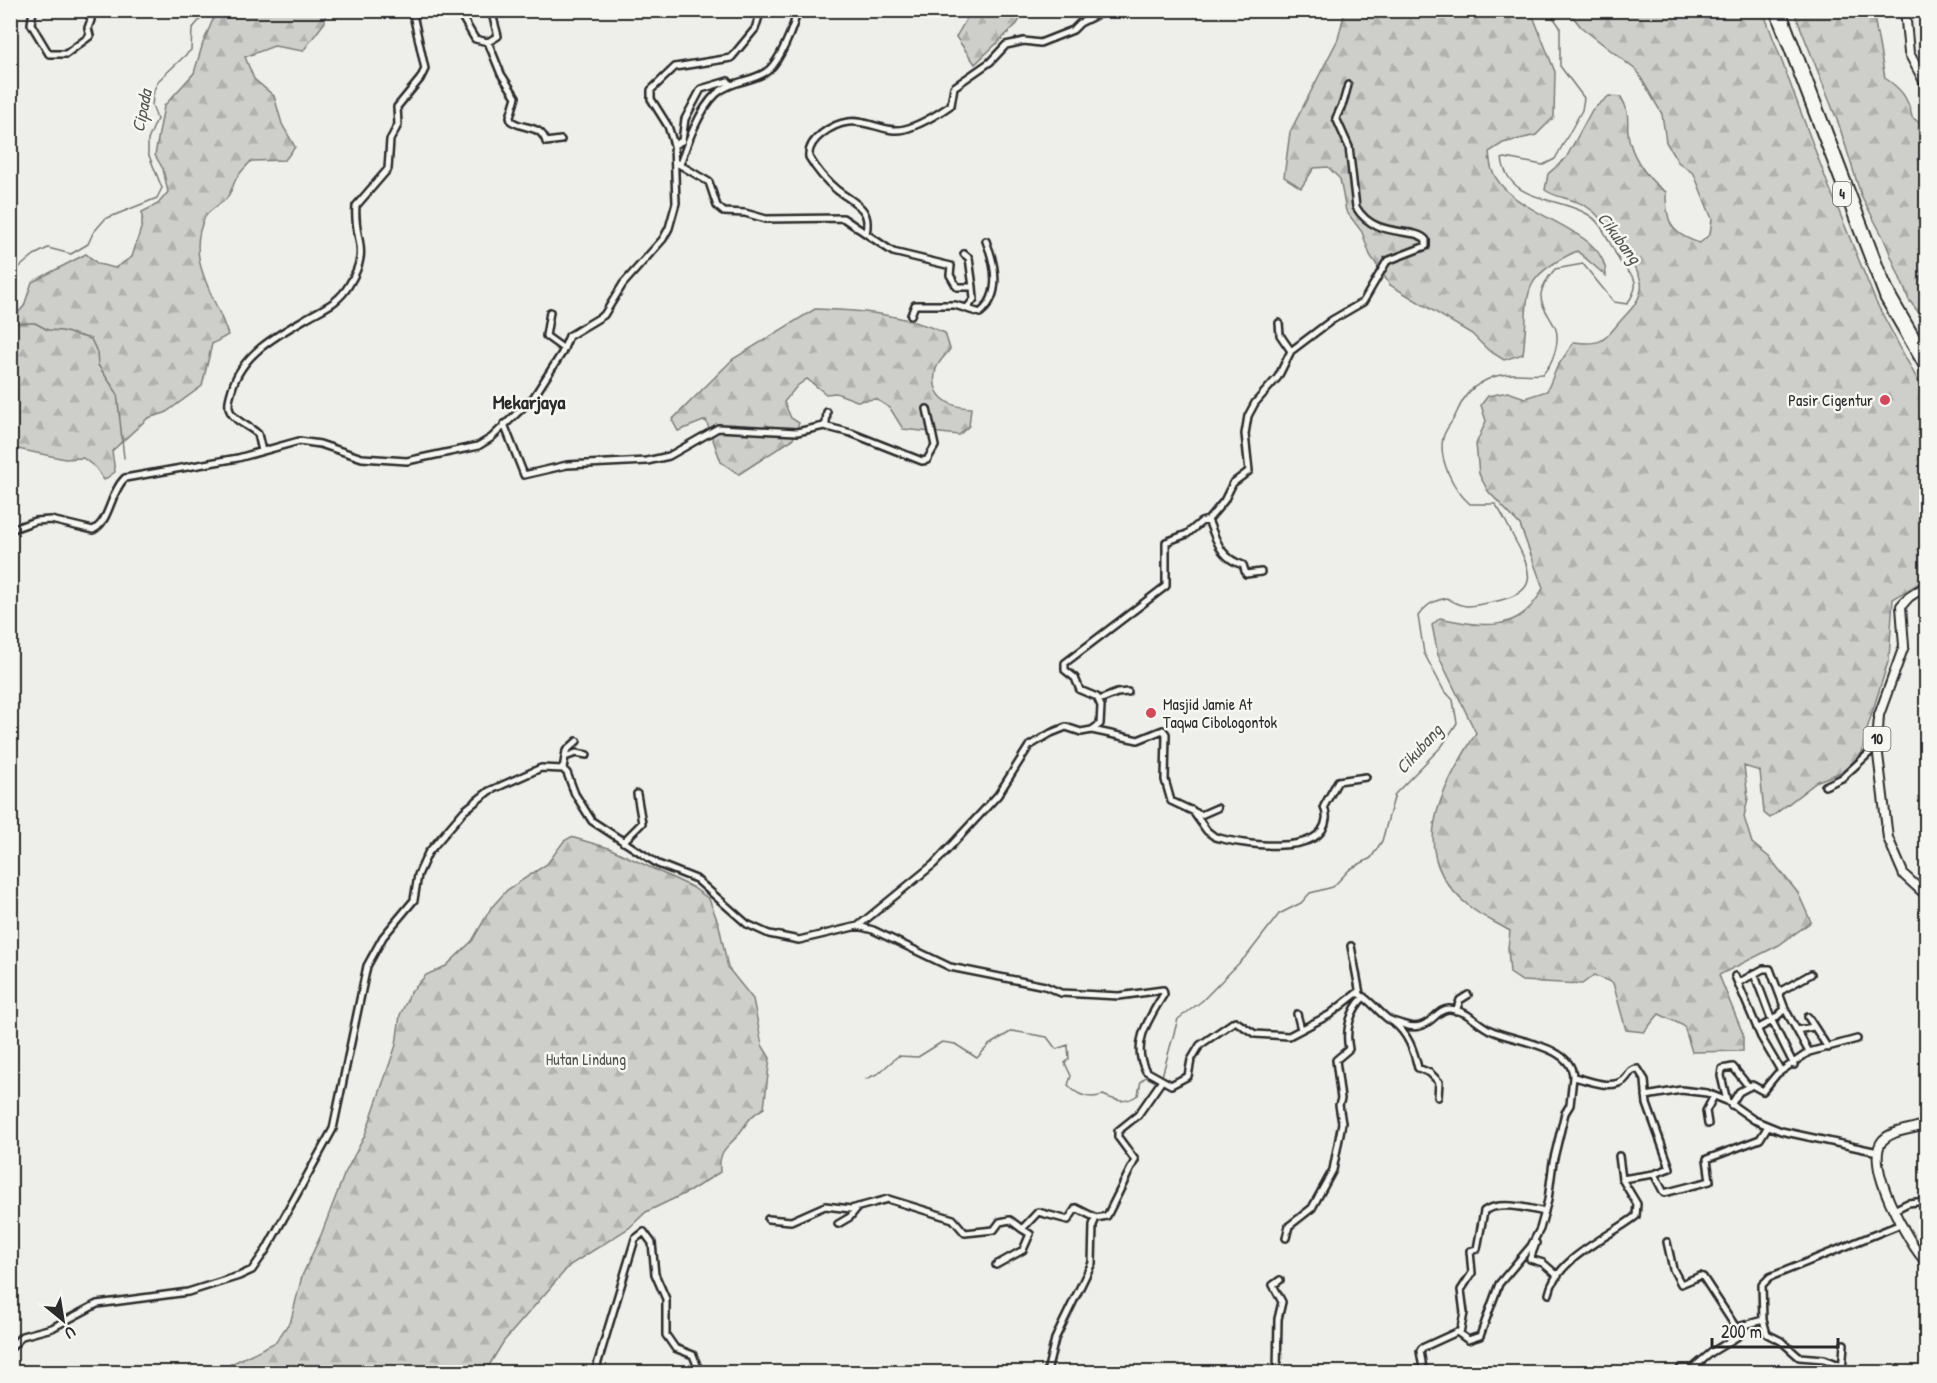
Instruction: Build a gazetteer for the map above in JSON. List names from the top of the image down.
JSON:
{
  "streets": {
    "highway": ["4", "10"]
  },
  "districts": ["Mekarjaya"],
  "water": ["Cipada", "Cikubang"],
  "parks": ["Hutan Lindung"],
  "places": ["Pasir Cigentur", "Masjid Jamie At Taqwa Cibologontok"],
  "scale_bar": "200 m",
  "north": "bottom right"
}
